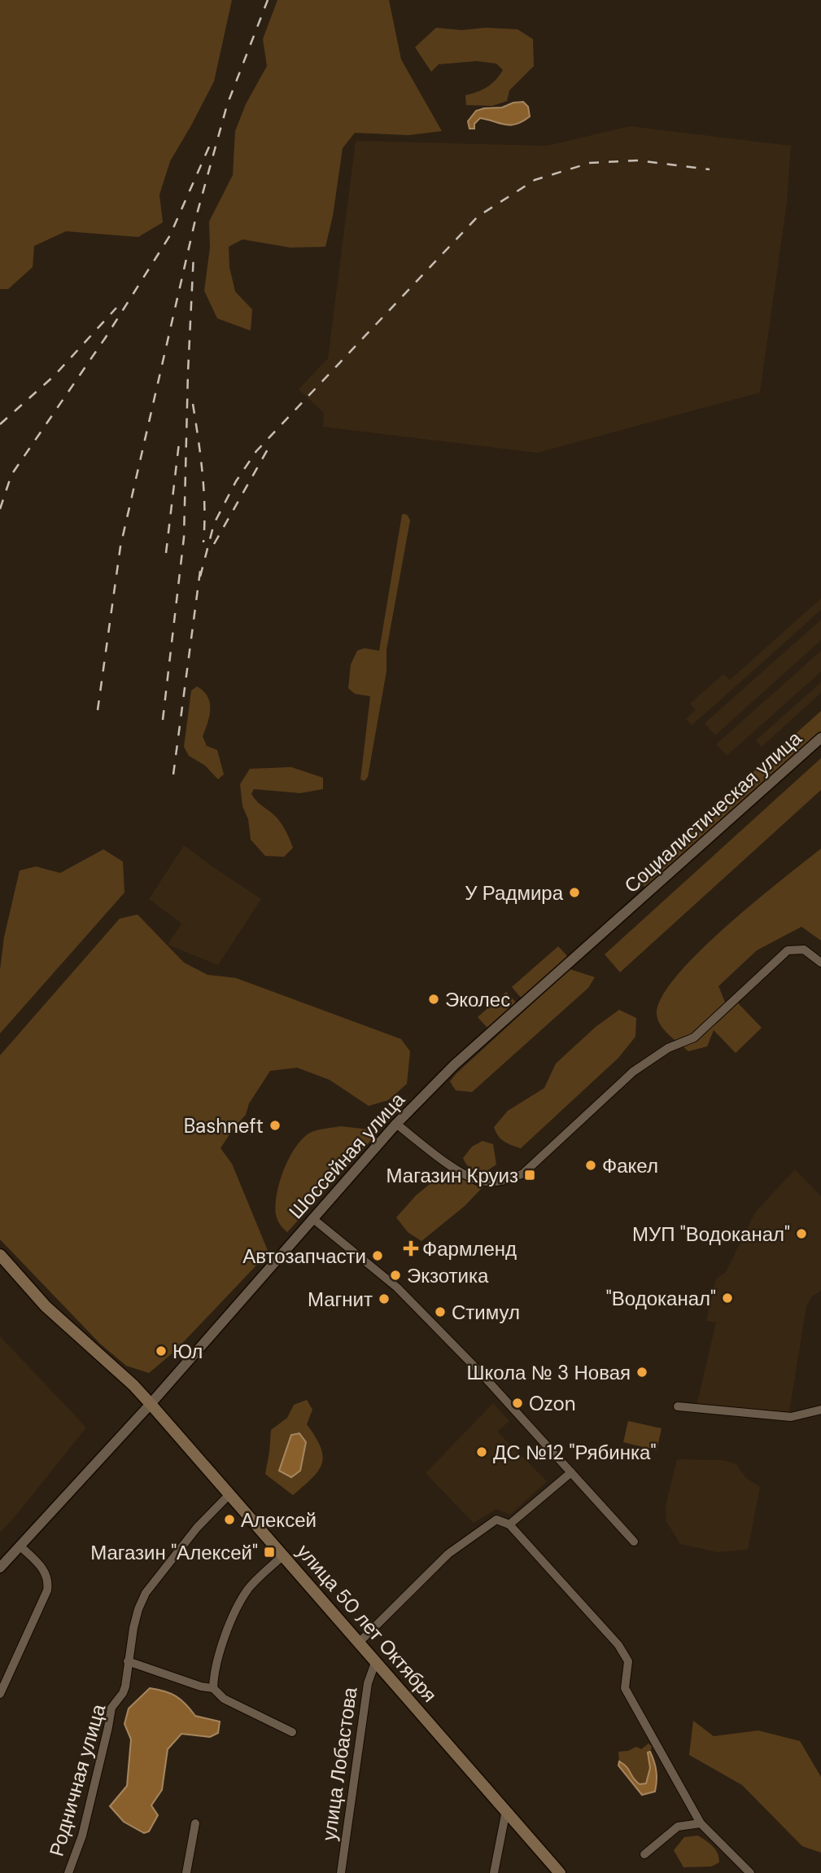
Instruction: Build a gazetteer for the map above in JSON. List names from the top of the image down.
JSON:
{
  "streets": {
    "main road": ["улица 50 лет Октября"],
    "street": [
      "Социалистическая улица",
      "Шоссейная улица",
      "улица Лобастова",
      "Родничная улица"
    ]
  },
  "crossings": [
    ["Социалистическая улица", "Шоссейная улица"],
    ["Шоссейная улица", "улица 50 лет Октября"],
    ["улица 50 лет Октября", "улица Лобастова"],
    ["улица 50 лет Октября", "Родничная улица"]
  ],
  "places": {
    "other": [
      "У Радмира",
      "Эколес",
      "Bashneft",
      "Факел",
      "МУП \"Водоканал\"",
      "Автозапчасти",
      "Экзотика",
      "\"Водоканал\"",
      "Магнит",
      "Стимул",
      "Юл",
      "Школа № 3 Новая",
      "Ozon",
      "ДС №12 \"Рябинка\"",
      "Алексей"
    ],
    "transit": ["Магазин Круиз", "Магазин \"Алексей\""],
    "health": ["Фармленд"]
  }
}
